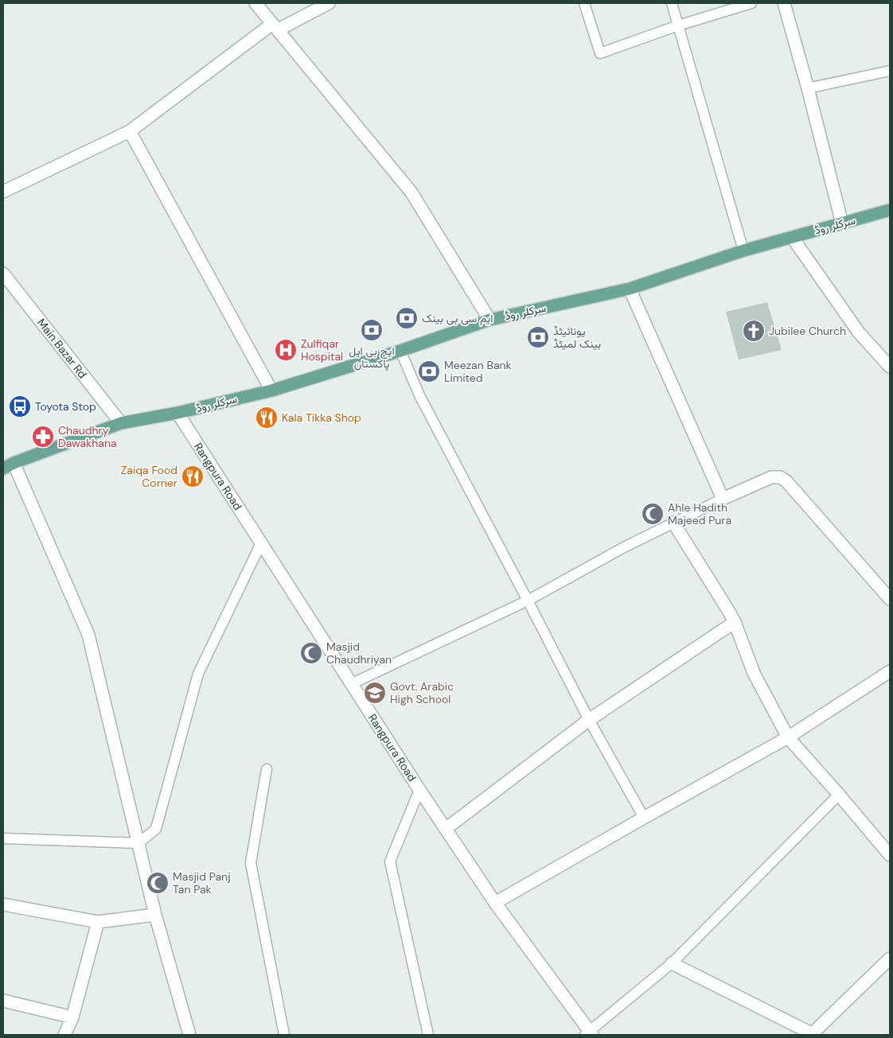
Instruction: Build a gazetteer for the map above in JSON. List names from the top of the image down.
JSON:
{
  "streets": {
    "main road": ["سرکلر روڈ"],
    "street": ["Main Bazar Rd", "Rangpura Road"]
  },
  "crossings": [
    ["سرکلر روڈ", "Main Bazar Rd"],
    ["سرکلر روڈ", "Rangpura Road"]
  ],
  "places": {
    "bank": [
      "ایم سی بی بینک",
      "ایچ بی ایل پاکستان",
      "یونائیٹڈ بینک لمیٹڈ",
      "Meezan Bank Limited"
    ],
    "church": ["Jubilee Church"],
    "hospital": ["Zulfiqar Hospital"],
    "bus stop": ["Toyota Stop"],
    "restaurant": ["Kala Tikka Shop", "Zaiqa Food Corner"],
    "pharmacy": ["Chaudhry Dawakhana"],
    "mosque": ["Ahle Hadith Majeed Pura", "Masjid Chaudhriyan", "Masjid Panj Tan Pak"],
    "school or university": ["Govt. Arabic High School"]
  }
}
